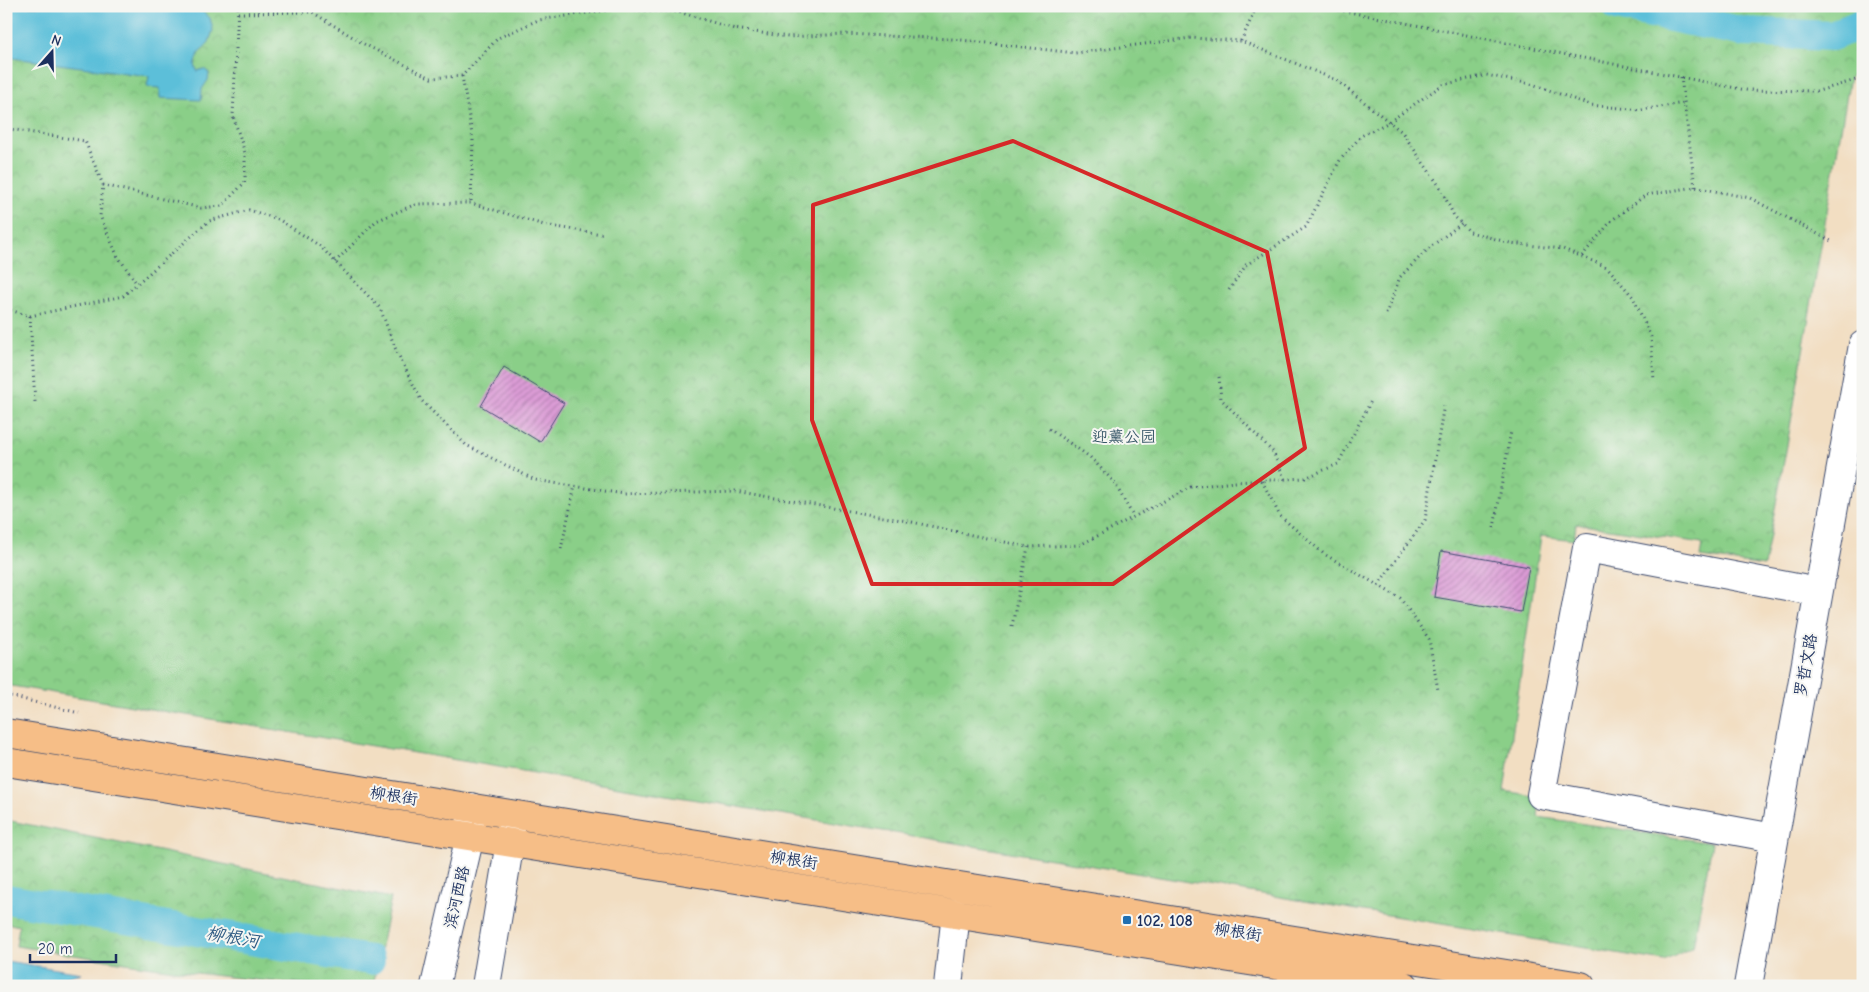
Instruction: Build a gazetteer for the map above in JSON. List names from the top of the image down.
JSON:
{
  "streets": {
    "main road": ["柳根街"],
    "street": ["罗哲文路", "滨河西路"]
  },
  "crossings": [
    ["柳根街", "滨河西路"]
  ],
  "water": ["柳根河"],
  "parks": ["迎薰公园"],
  "places": {
    "transit": ["102, 108"]
  },
  "scale_bar": "20 m",
  "north": "top"
}
